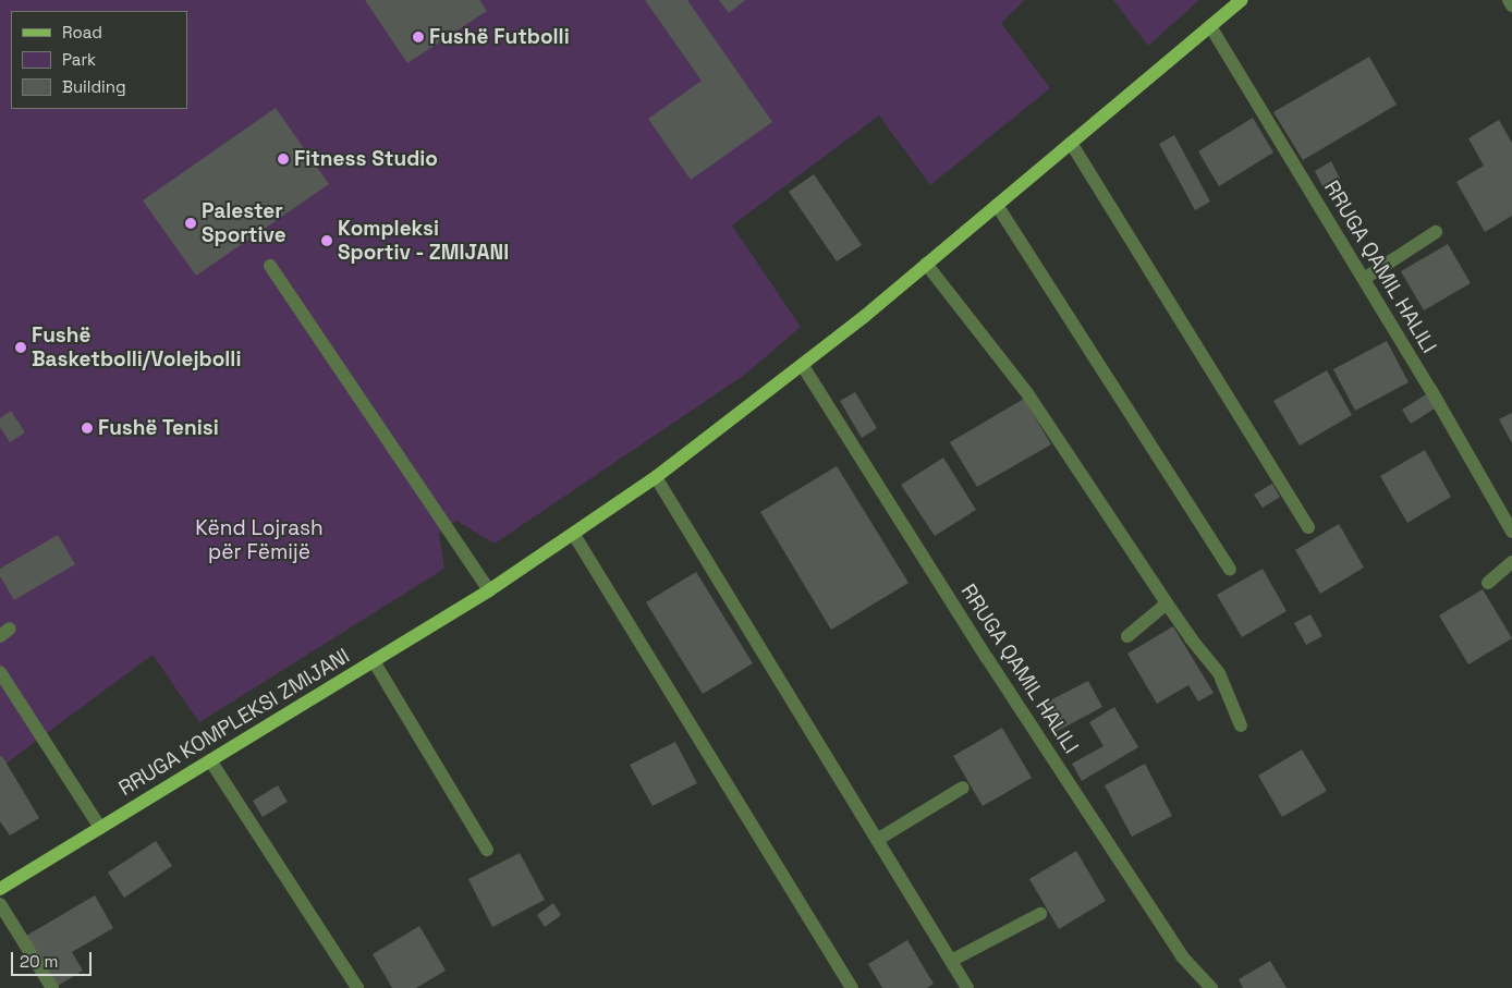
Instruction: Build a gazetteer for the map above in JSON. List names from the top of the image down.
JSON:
{
  "streets": {
    "main road": ["RRUGA KOMPLEKSI ZMIJANI"],
    "street": ["RRUGA QAMIL HALILI"]
  },
  "parks": ["Kënd Lojrash për Fëmijë"],
  "places": [
    "Fushë Futbolli",
    "Fitness Studio",
    "Palester Sportive",
    "Kompleksi Sportiv - ZMIJANI",
    "Fushë Basketbolli/Volejbolli",
    "Fushë Tenisi"
  ],
  "legend": ["Road", "Park", "Building"],
  "scale_bar": "20 m"
}
